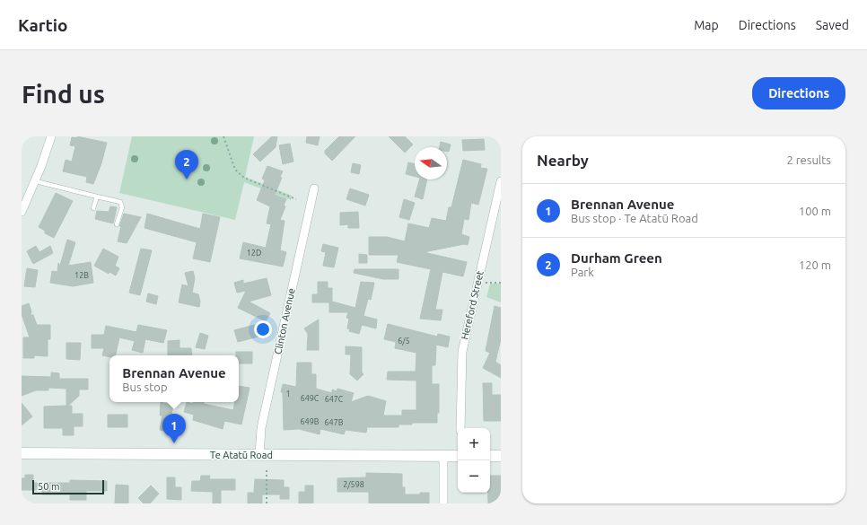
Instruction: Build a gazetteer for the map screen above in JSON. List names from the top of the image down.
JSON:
{
  "streets": {
    "main road": ["Te Atatū Road"],
    "street": ["Hereford Street", "Clinton Avenue"]
  },
  "crossings": [
    ["Clinton Avenue", "Te Atatū Road"]
  ],
  "house_numbers": [
    "12D",
    "12B",
    "6/5",
    "1",
    "649C",
    "647C",
    "649B",
    "647B",
    "2/598"
  ],
  "scale_bar": "50 m",
  "north": "left",
  "page": {
    "header": "Kartio",
    "nav": ["Map", "Directions", "Saved"],
    "buttons": "Directions",
    "title": "Find us",
    "heading": ["Nearby", "2 results"],
    "pins": ["2", "1"],
    "list": [
      {
        "mark": "1",
        "name": "Brennan Avenue",
        "note": "Bus stop · Te Atatū Road",
        "value": "100 m"
      },
      {
        "mark": "2",
        "name": "Durham Green",
        "note": "Park",
        "value": "120 m"
      }
    ],
    "popup": ["Brennan Avenue", "Bus stop"],
    "map_buttons": ["+", "−"],
    "scale": "50 m"
  }
}
